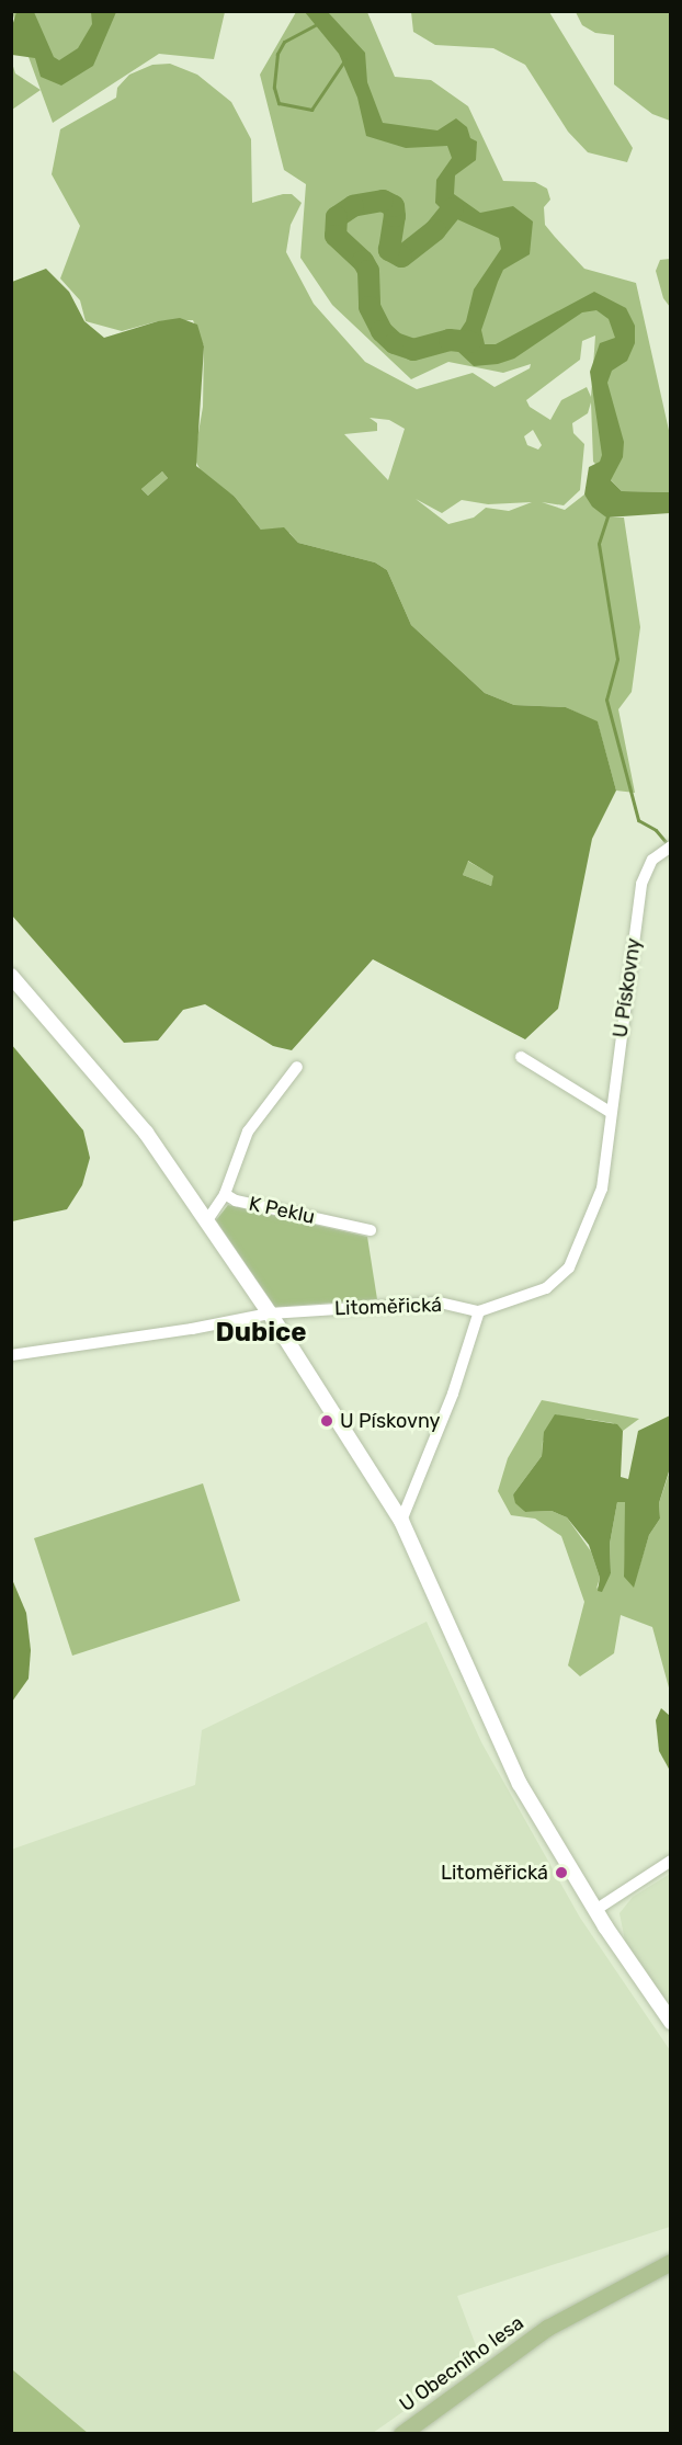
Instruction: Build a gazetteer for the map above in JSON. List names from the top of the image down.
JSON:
{
  "streets": {
    "main road": ["U Obecního lesa"],
    "street": ["U Pískovny", "K Peklu", "Litoměřická"]
  },
  "crossings": [
    ["U Pískovny", "Litoměřická"]
  ],
  "districts": ["Dubice"],
  "places": ["U Pískovny", "Litoměřická"]
}
